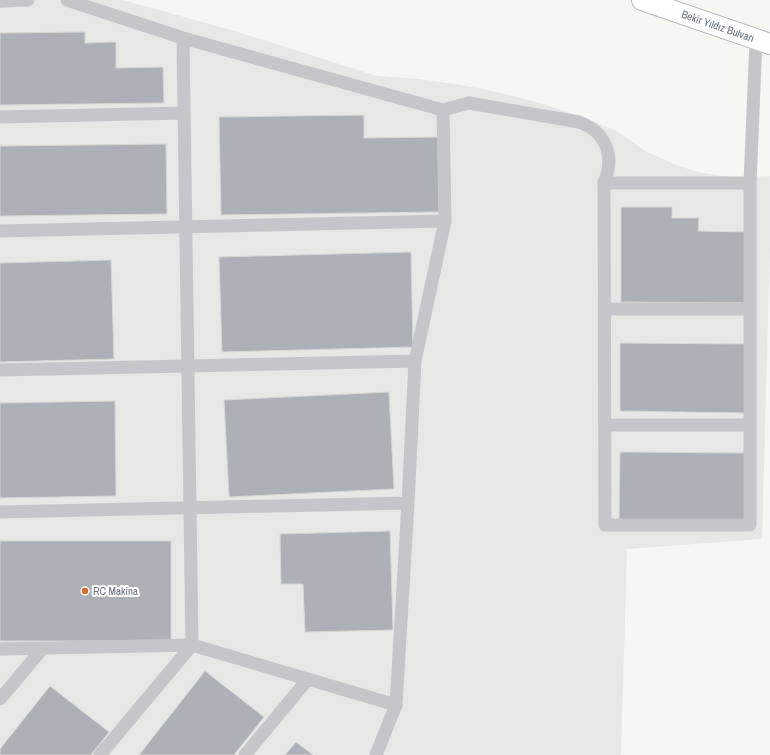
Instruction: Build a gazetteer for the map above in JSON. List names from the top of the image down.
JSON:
{
  "streets": {
    "main road": ["Bekir Yıldız Bulvarı"]
  },
  "places": ["RC Makina"]
}
